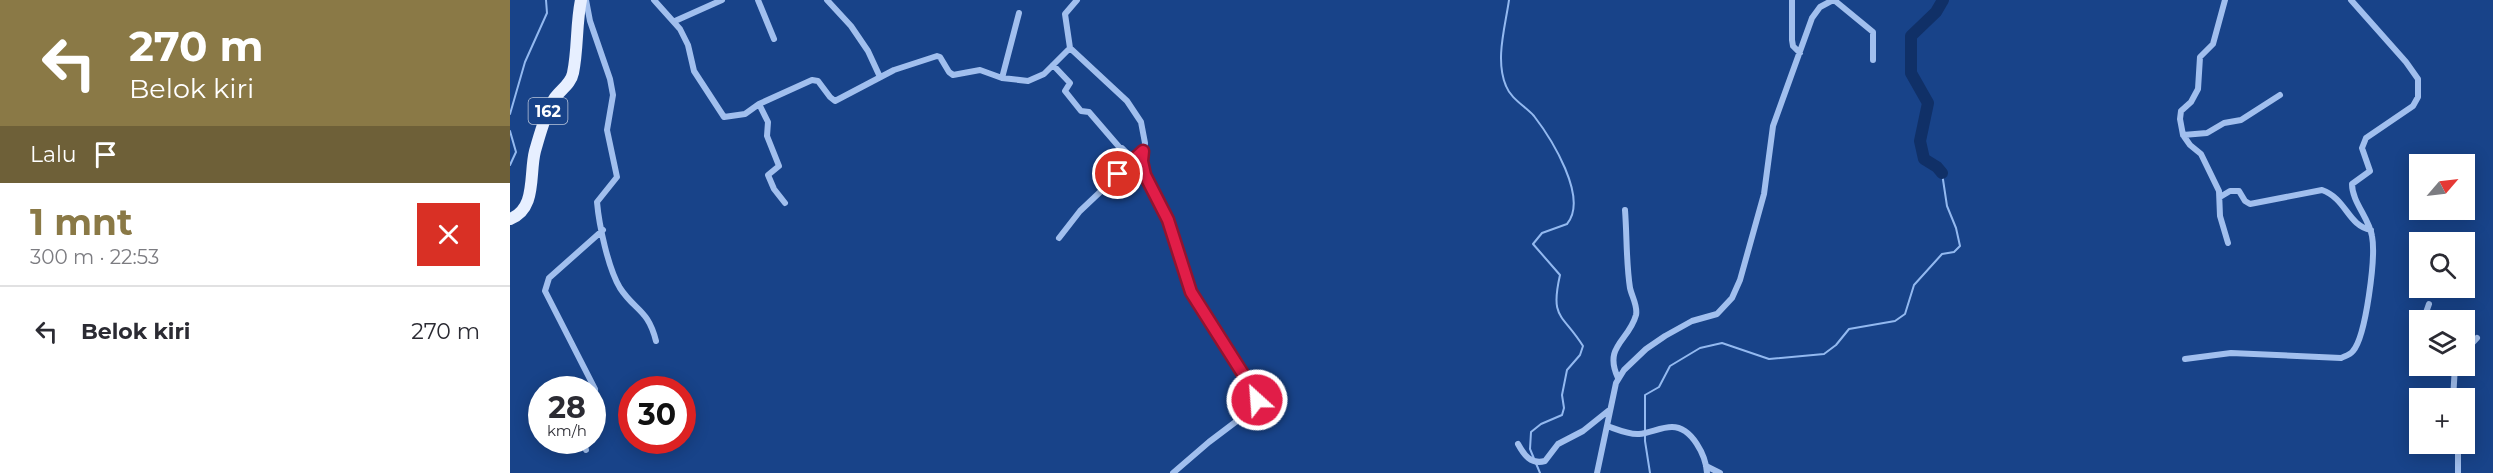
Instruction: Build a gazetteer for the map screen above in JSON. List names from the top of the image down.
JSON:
{
  "streets": {
    "main road": ["162"]
  },
  "north": "top right",
  "page": {
    "turn": ["270 m", "Belok kiri"],
    "then": "Lalu",
    "map_buttons": "+",
    "heading": ["1 mnt", "300 m · 22:53"],
    "list": [
      {
        "name": "Belok kiri",
        "value": "270 m"
      }
    ],
    "speed": "28 km/h",
    "limit": "30"
  }
}
